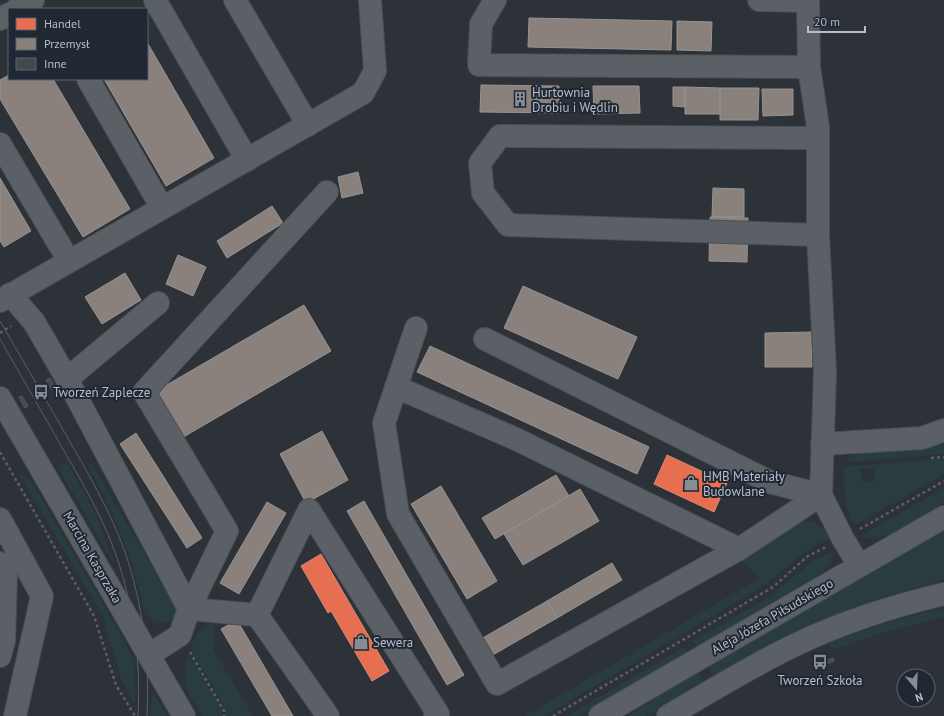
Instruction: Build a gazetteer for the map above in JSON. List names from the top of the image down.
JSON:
{
  "streets": {
    "street": ["Marcina Kasprzaka", "Aleja Józefa Piłsudskiego"]
  },
  "places": {
    "building": ["Hurtownia Drobiu i Wędlin"],
    "bus stop": ["Tworzeń Zaplecze", "Tworzeń Szkoła"],
    "shop": ["HMB Materiały Budowlane", "Sewera"]
  },
  "legend": ["Handel", "Przemysł", "Inne"],
  "scale_bar": "20 m",
  "north": "bottom"
}
